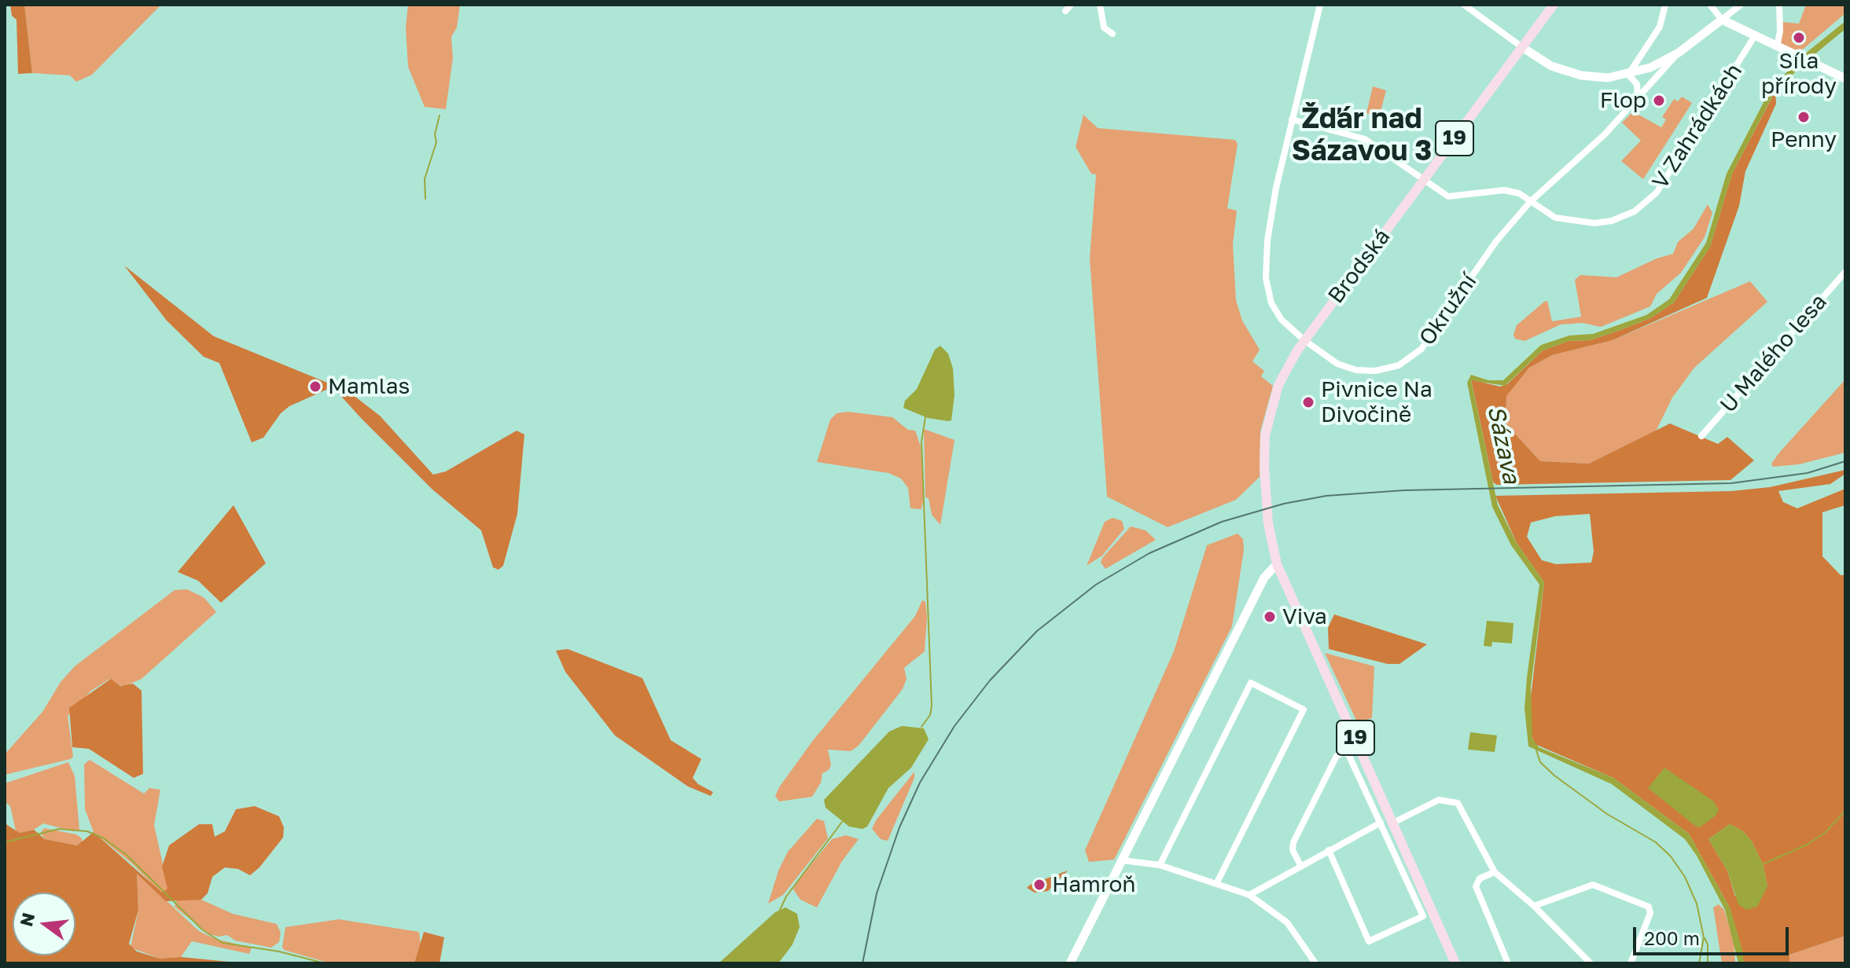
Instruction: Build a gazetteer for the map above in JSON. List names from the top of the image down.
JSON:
{
  "streets": {
    "main road": ["19", "Brodská"],
    "street": ["V Zahrádkách", "Okružní", "U Malého lesa"]
  },
  "crossings": [
    ["V Zahrádkách", "Brodská"],
    ["V Zahrádkách", "Okružní"],
    ["19", "Brodská"],
    ["Brodská", "Okružní"]
  ],
  "districts": ["Žďár nad Sázavou 3"],
  "water": ["Sázava"],
  "places": [
    "Síla přírody",
    "Flop",
    "Penny",
    "Mamlas",
    "Pivnice Na Divočině",
    "Viva",
    "Hamroň"
  ],
  "scale_bar": "200 m",
  "north": "left"
}
